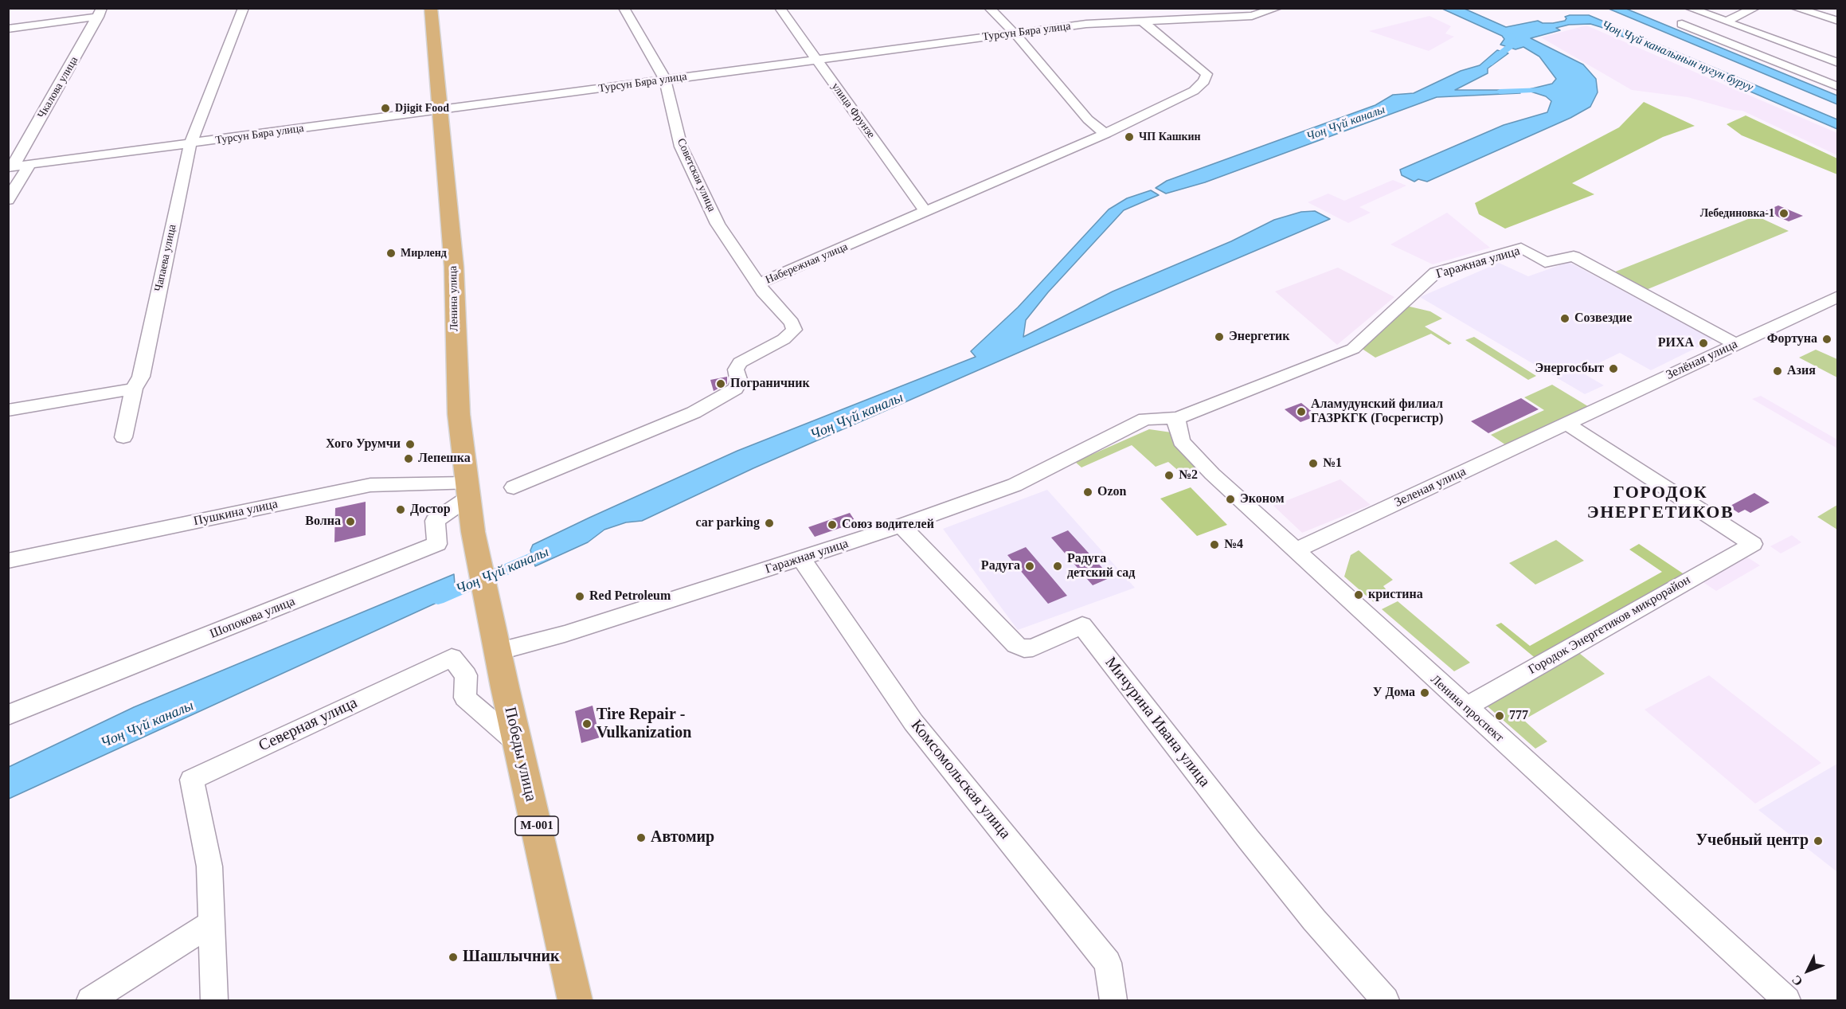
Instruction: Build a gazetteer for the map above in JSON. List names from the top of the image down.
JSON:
{
  "streets": {
    "main road": ["Ленина улица", "Победы улица", "М-001"],
    "street": [
      "Турсун Бяра улица",
      "Чкалова улица",
      "улица Фрунзе",
      "Советская улица",
      "Чапаева улица",
      "Гаражная улица",
      "Набережная улица",
      "Зелёная улица",
      "Зеленая улица",
      "Пушкина улица",
      "Шопокова улица",
      "Городок Энергетиков микрорайон",
      "Ленина проспект",
      "Мичурина Ивана улица",
      "Северная улица",
      "Комсомольская улица"
    ]
  },
  "crossings": [
    ["Турсун Бяра улица", "Чкалова улица"],
    ["Турсун Бяра улица", "улица Фрунзе"],
    ["Турсун Бяра улица", "Советская улица"],
    ["Турсун Бяра улица", "Чапаева улица"],
    ["Турсун Бяра улица", "Набережная улица"],
    ["Турсун Бяра улица", "Ленина улица"],
    ["улица Фрунзе", "Набережная улица"],
    ["Советская улица", "Набережная улица"],
    ["Гаражная улица", "Зелёная улица"],
    ["Гаражная улица", "Ленина проспект"],
    ["Гаражная улица", "Мичурина Ивана улица"],
    ["Гаражная улица", "Победы улица"],
    ["Гаражная улица", "Комсомольская улица"],
    ["Ленина улица", "Пушкина улица"],
    ["Ленина улица", "Шопокова улица"],
    ["Ленина улица", "Победы улица"],
    ["Зелёная улица", "Зеленая улица"],
    ["Зелёная улица", "Городок Энергетиков микрорайон"],
    ["Зеленая улица", "Городок Энергетиков микрорайон"],
    ["Зеленая улица", "Ленина проспект"],
    ["Пушкина улица", "Шопокова улица"],
    ["Городок Энергетиков микрорайон", "Ленина проспект"],
    ["Северная улица", "Победы улица"]
  ],
  "districts": ["ГОРОДОК ЭНЕРГЕТИКОВ"],
  "water": ["Чоң Чүй каналынын нугун буруу", "Чоң Чүй каналы"],
  "places": [
    "Djigit Food",
    "ЧП Кашкин",
    "Лебединовка-1",
    "Мирленд",
    "Созвездие",
    "Энергетик",
    "Фортуна",
    "РИХА",
    "Энергосбыт",
    "Азия",
    "Пограничник",
    "Аламудунский филиал ГАЗРКГК (Госрегистр)",
    "Хого Урумчи",
    "Лепешка",
    "№1",
    "№2",
    "Ozon",
    "Эконом",
    "Достор",
    "Волна",
    "car parking",
    "Союз водителей",
    "№4",
    "Радуга",
    "Радуга детский сад",
    "кристина",
    "Red Petroleum",
    "У Дома",
    "777",
    "Tire Repair - Vulkanization",
    "Автомир",
    "Учебный центр",
    "Шашлычник"
  ],
  "north": "bottom left"
}
